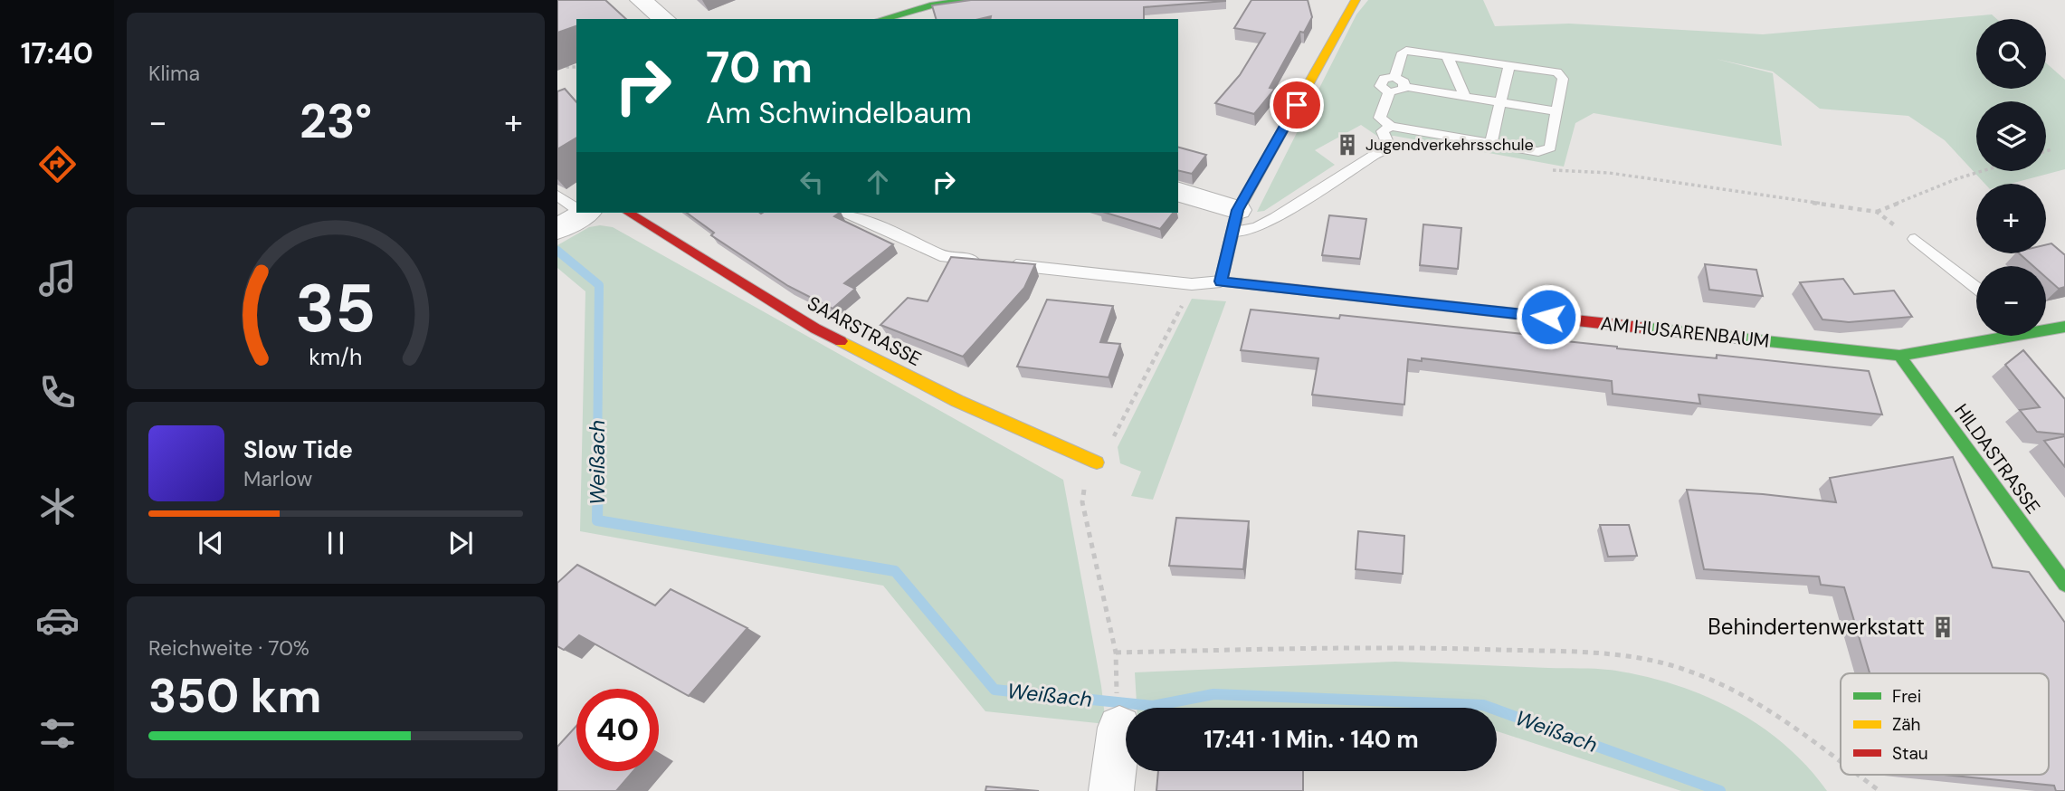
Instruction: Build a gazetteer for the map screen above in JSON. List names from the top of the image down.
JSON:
{
  "streets": {
    "street": ["SAARSTRASSE", "AM HUSARENBAUM", "HILDASTRASSE"]
  },
  "crossings": [
    ["AM HUSARENBAUM", "HILDASTRASSE"]
  ],
  "water": ["Weißach"],
  "places": {
    "building": ["Jugendverkehrsschule", "Behindertenwerkstatt"]
  },
  "legend": ["Frei", "Zäh", "Stau"],
  "page": {
    "tabs": "17:40",
    "tile": [
      "Klima",
      ["Reichweite · 70%", "350 km"]
    ],
    "map_buttons": ["+", "−"],
    "turn": ["70 m", "Am Schwindelbaum"],
    "heat": ["−", "23°", "+"],
    "song": ["Slow Tide", "Marlow"],
    "limit": "40",
    "trip": "17:41 · 1 Min. · 140 m",
    "gauge": ["35", "km/h"]
  }
}
